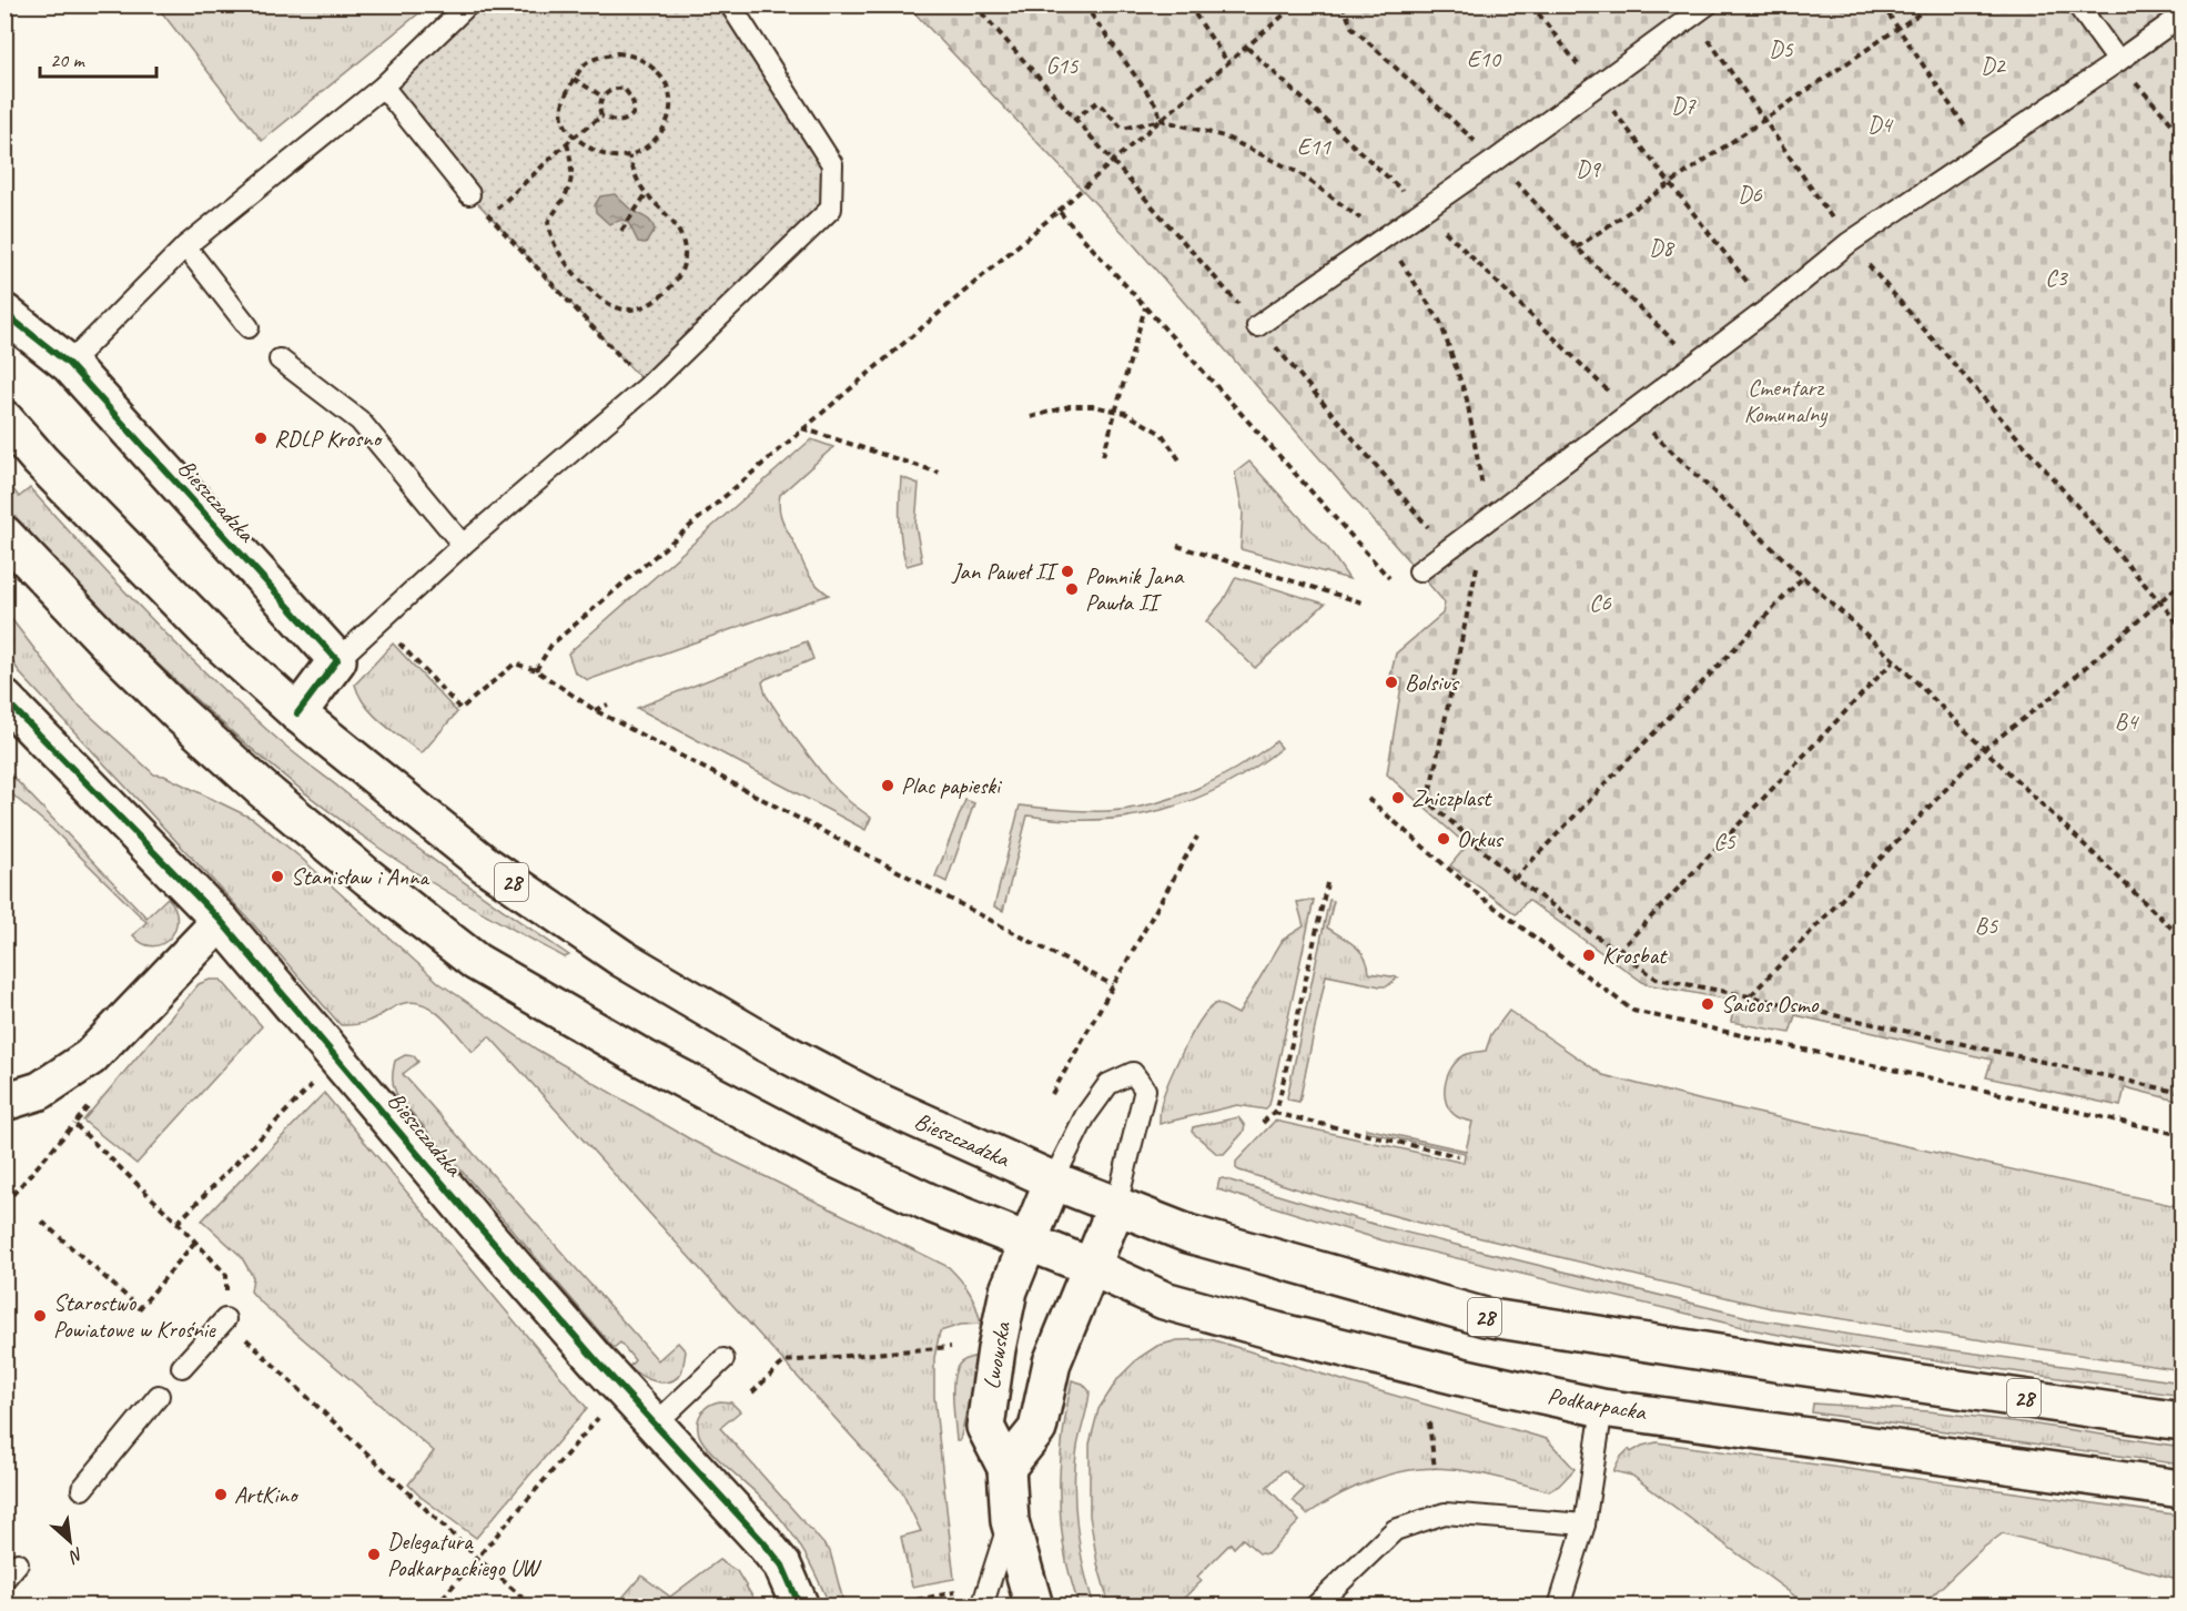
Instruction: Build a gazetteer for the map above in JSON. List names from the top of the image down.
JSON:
{
  "streets": {
    "main road": [
      "Bieszczadzka",
      "28",
      "Lwowska",
      "Podkarpacka"
    ]
  },
  "crossings": [
    ["Bieszczadzka", "28"],
    ["Bieszczadzka", "Lwowska"],
    ["Lwowska", "Podkarpacka"]
  ],
  "parks": [
    "D5",
    "E10",
    "G15",
    "D2",
    "D7",
    "D4",
    "E11",
    "D9",
    "D6",
    "D8",
    "C3",
    "Cmentarz Komunalny",
    "C6",
    "B4",
    "C5",
    "B5"
  ],
  "places": [
    "RDLP Krosno",
    "Jan Paweł II",
    "Pomnik Jana Pawła II",
    "Bolsius",
    "Plac papieski",
    "Zniczplast",
    "Orkus",
    "Stanisław i Anna",
    "Krosbat",
    "Saicos Osmo",
    "Starostwo Powiatowe w Krośnie",
    "ArtKino",
    "Delegatura Podkarpackiego UW"
  ],
  "scale_bar": "20 m",
  "north": "bottom right"
}
